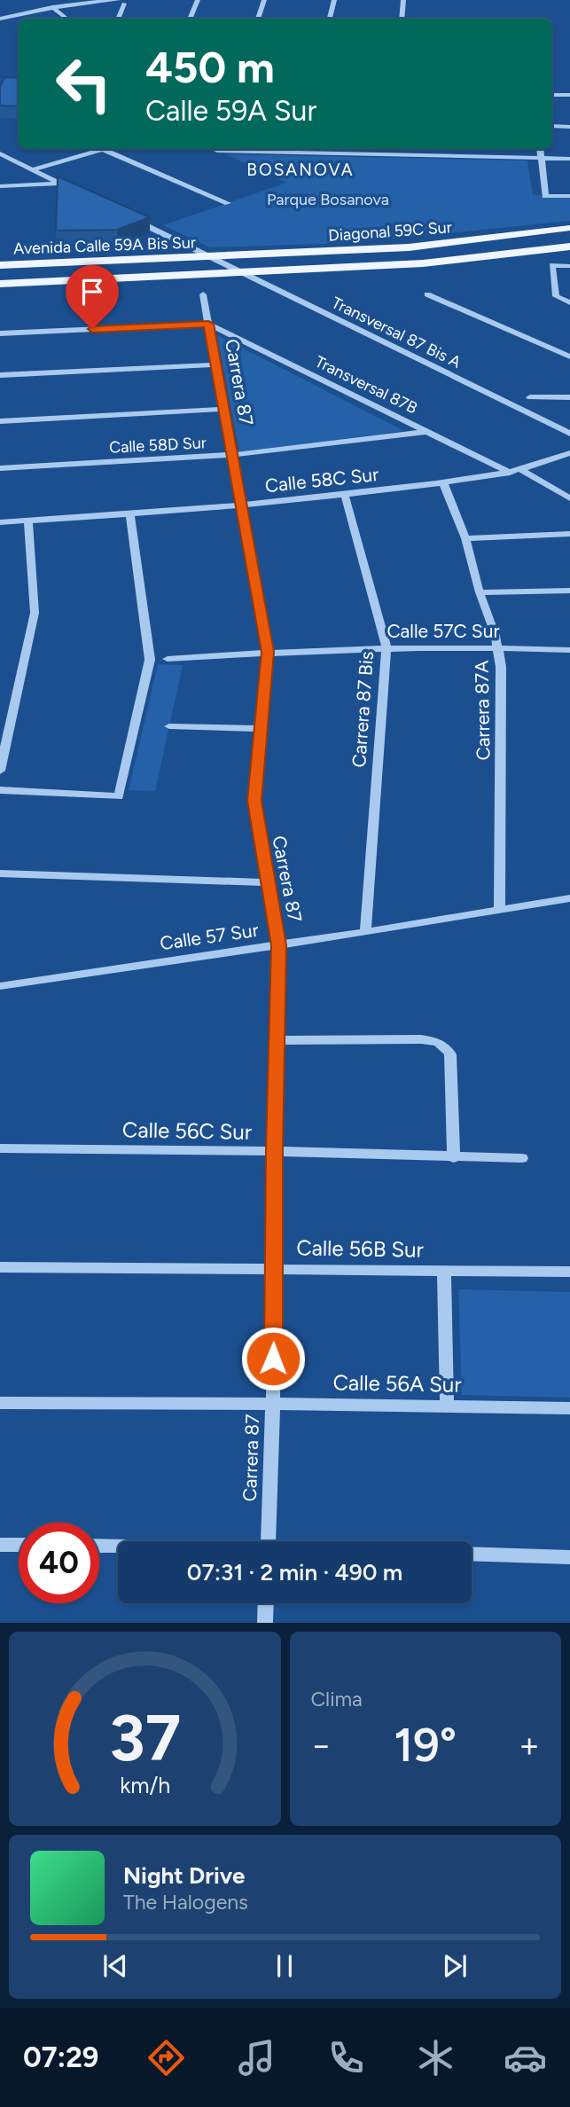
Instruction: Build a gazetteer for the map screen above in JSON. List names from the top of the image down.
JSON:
{
  "streets": {
    "main road": ["Diagonal 59C Sur", "Avenida Calle 59A Bis Sur"],
    "street": [
      "Transversal 87 Bis A",
      "Carrera 87",
      "Transversal 87B",
      "Calle 58D Sur",
      "Calle 58C Sur",
      "Calle 57C Sur",
      "Carrera 87 Bis",
      "Carrera 87A",
      "Calle 57 Sur",
      "Calle 56C Sur",
      "Calle 56B Sur",
      "Calle 56A Sur"
    ]
  },
  "crossings": [
    ["Diagonal 59C Sur", "Avenida Calle 59A Bis Sur"],
    ["Diagonal 59C Sur", "Transversal 87 Bis A"],
    ["Avenida Calle 59A Bis Sur", "Transversal 87 Bis A"],
    ["Carrera 87", "Transversal 87B"],
    ["Carrera 87", "Calle 58D Sur"],
    ["Carrera 87", "Calle 58C Sur"],
    ["Carrera 87", "Calle 57C Sur"],
    ["Carrera 87", "Calle 57 Sur"],
    ["Carrera 87", "Calle 56C Sur"],
    ["Carrera 87", "Calle 56B Sur"],
    ["Carrera 87", "Calle 56A Sur"],
    ["Transversal 87B", "Calle 58D Sur"],
    ["Transversal 87B", "Calle 58C Sur"],
    ["Calle 58C Sur", "Carrera 87 Bis"],
    ["Calle 58C Sur", "Carrera 87A"],
    ["Calle 57C Sur", "Carrera 87 Bis"],
    ["Calle 57C Sur", "Carrera 87A"],
    ["Carrera 87 Bis", "Calle 57 Sur"],
    ["Carrera 87A", "Calle 57 Sur"]
  ],
  "districts": ["BOSANOVA"],
  "parks": ["Parque Bosanova"],
  "page": {
    "turn": ["450 m", "Calle 59A Sur"],
    "limit": "40",
    "trip": "07:31 · 2 min · 490 m",
    "tile": "Clima",
    "heat": ["−", "19°", "+"],
    "song": ["Night Drive", "The Halogens"],
    "tabs": "07:29",
    "gauge": ["37", "km/h"]
  }
}
